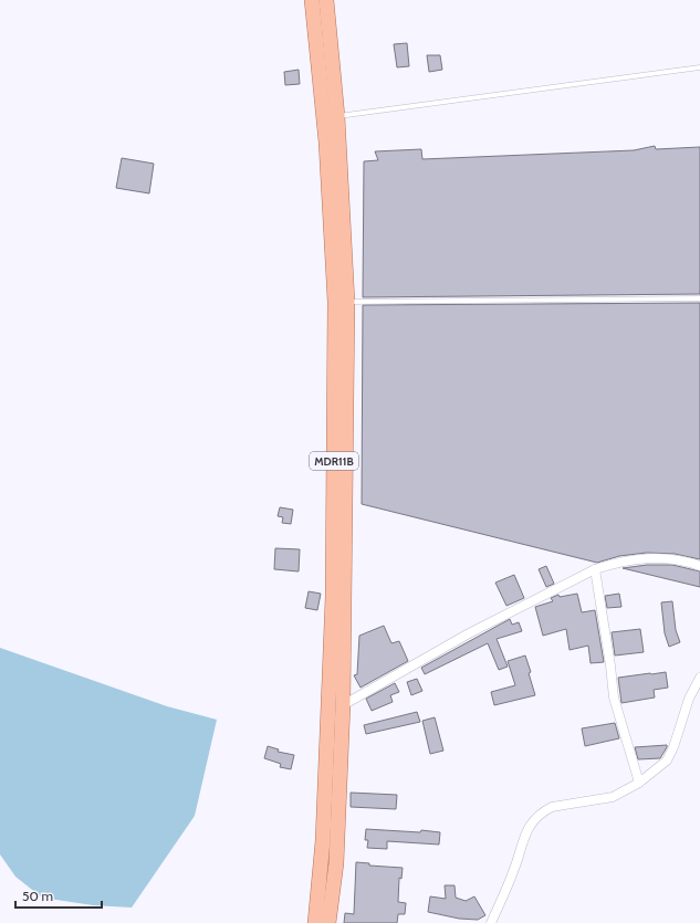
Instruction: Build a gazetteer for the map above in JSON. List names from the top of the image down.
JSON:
{
  "streets": {
    "main road": ["MDR11B"]
  },
  "scale_bar": "50 m"
}
